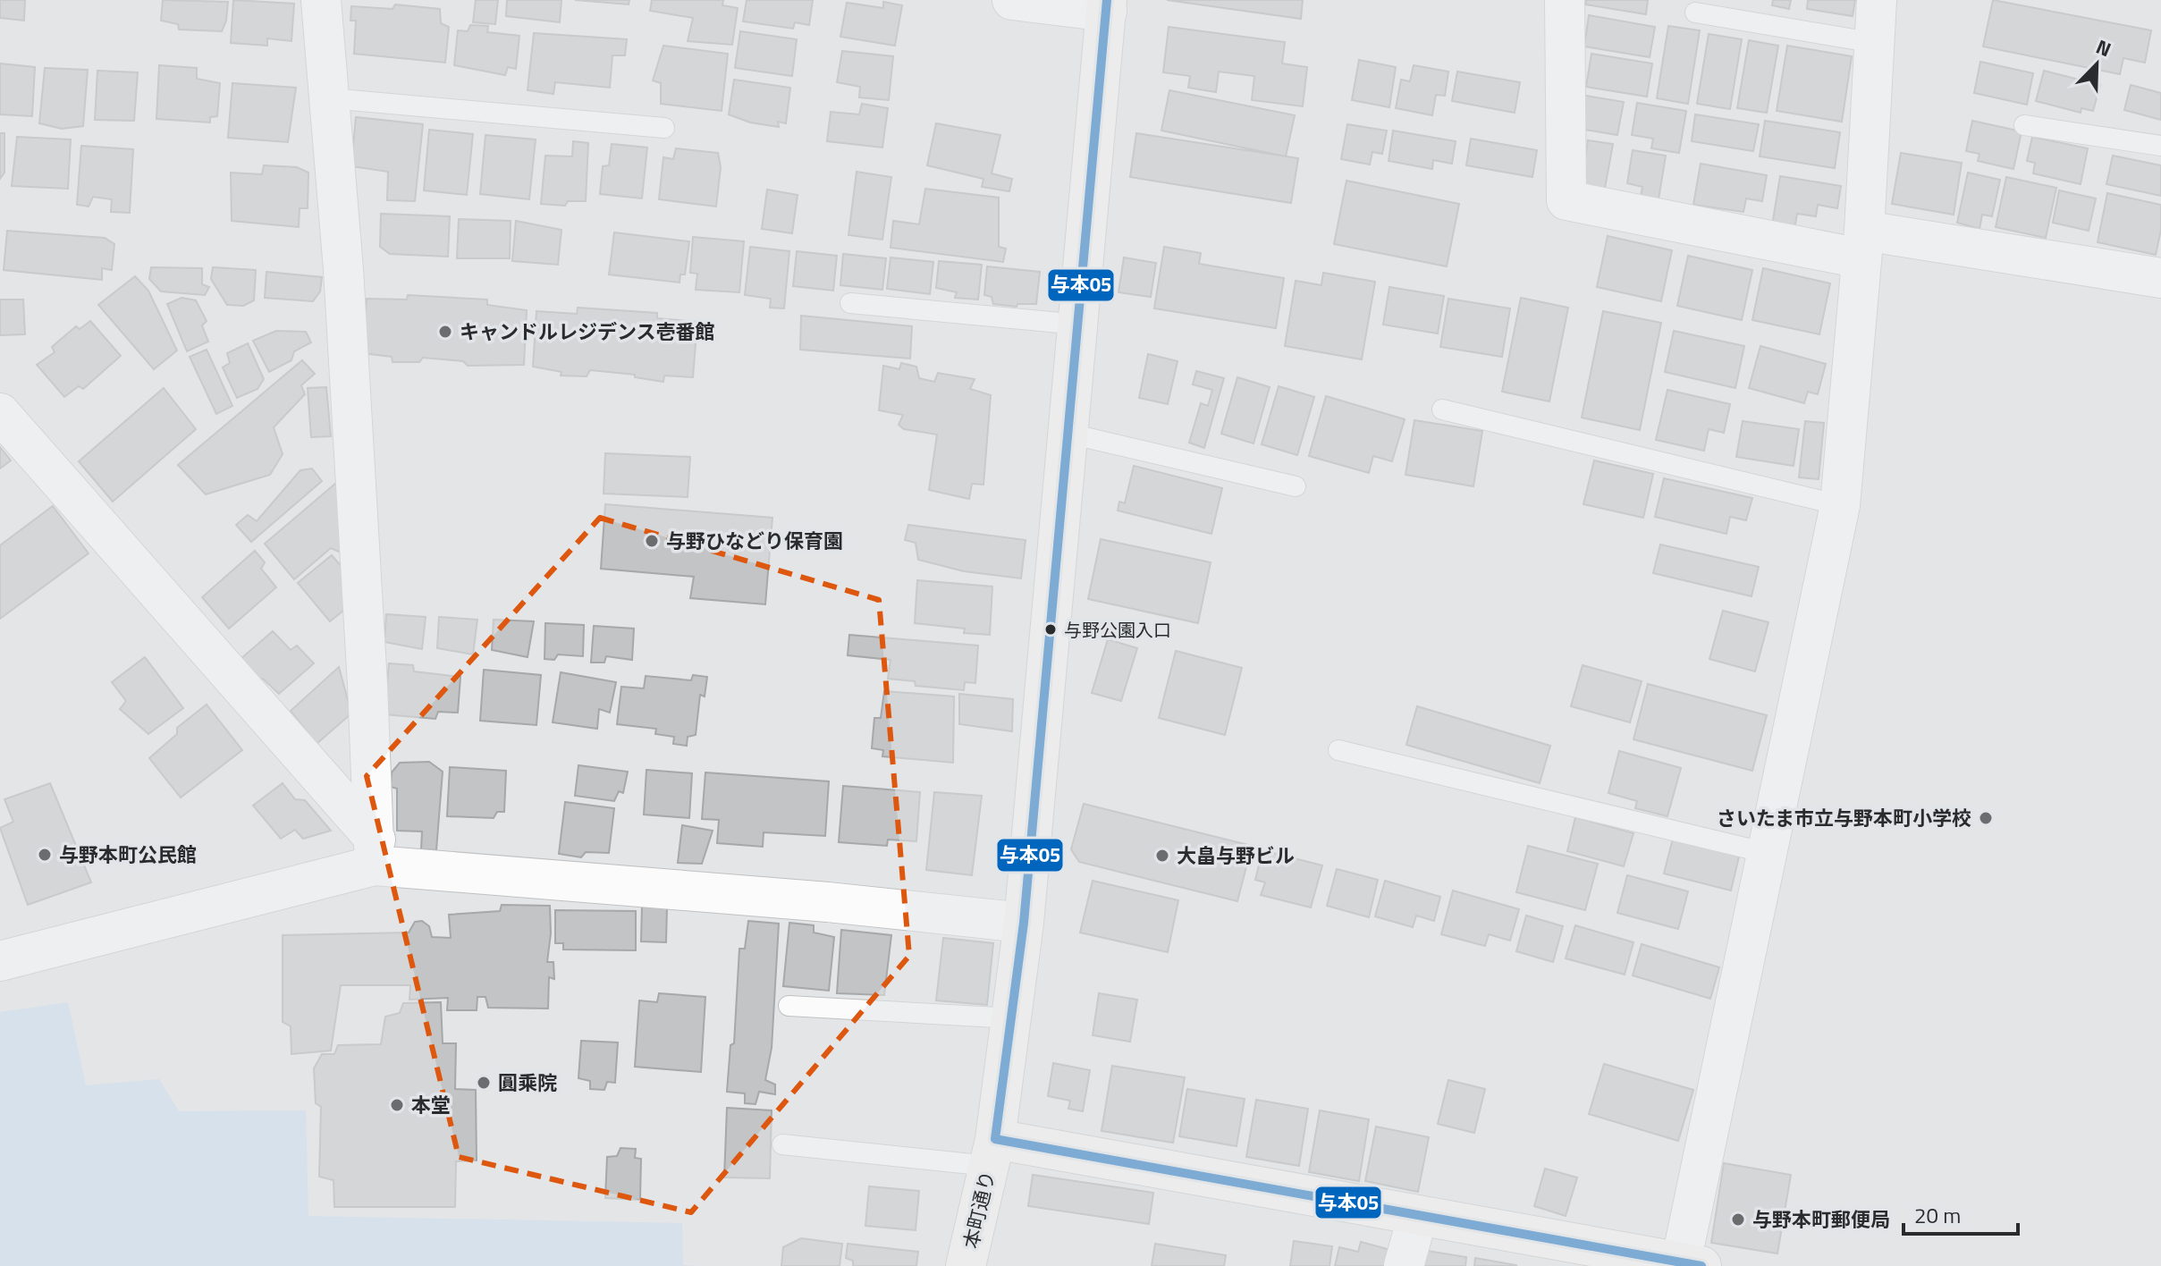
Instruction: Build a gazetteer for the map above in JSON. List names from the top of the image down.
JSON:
{
  "streets": {
    "main road": ["本町通り"]
  },
  "places": [
    "キャンドルレジデンス壱番館",
    "与野ひなどり保育園",
    "与野公園入口",
    "さいたま市立与野本町小学校",
    "与野本町公民館",
    "大畠与野ビル",
    "圓乘院",
    "本堂",
    "与野本町郵便局"
  ],
  "lines": ["transit line 与本05"],
  "scale_bar": "20 m",
  "north": "top right"
}
